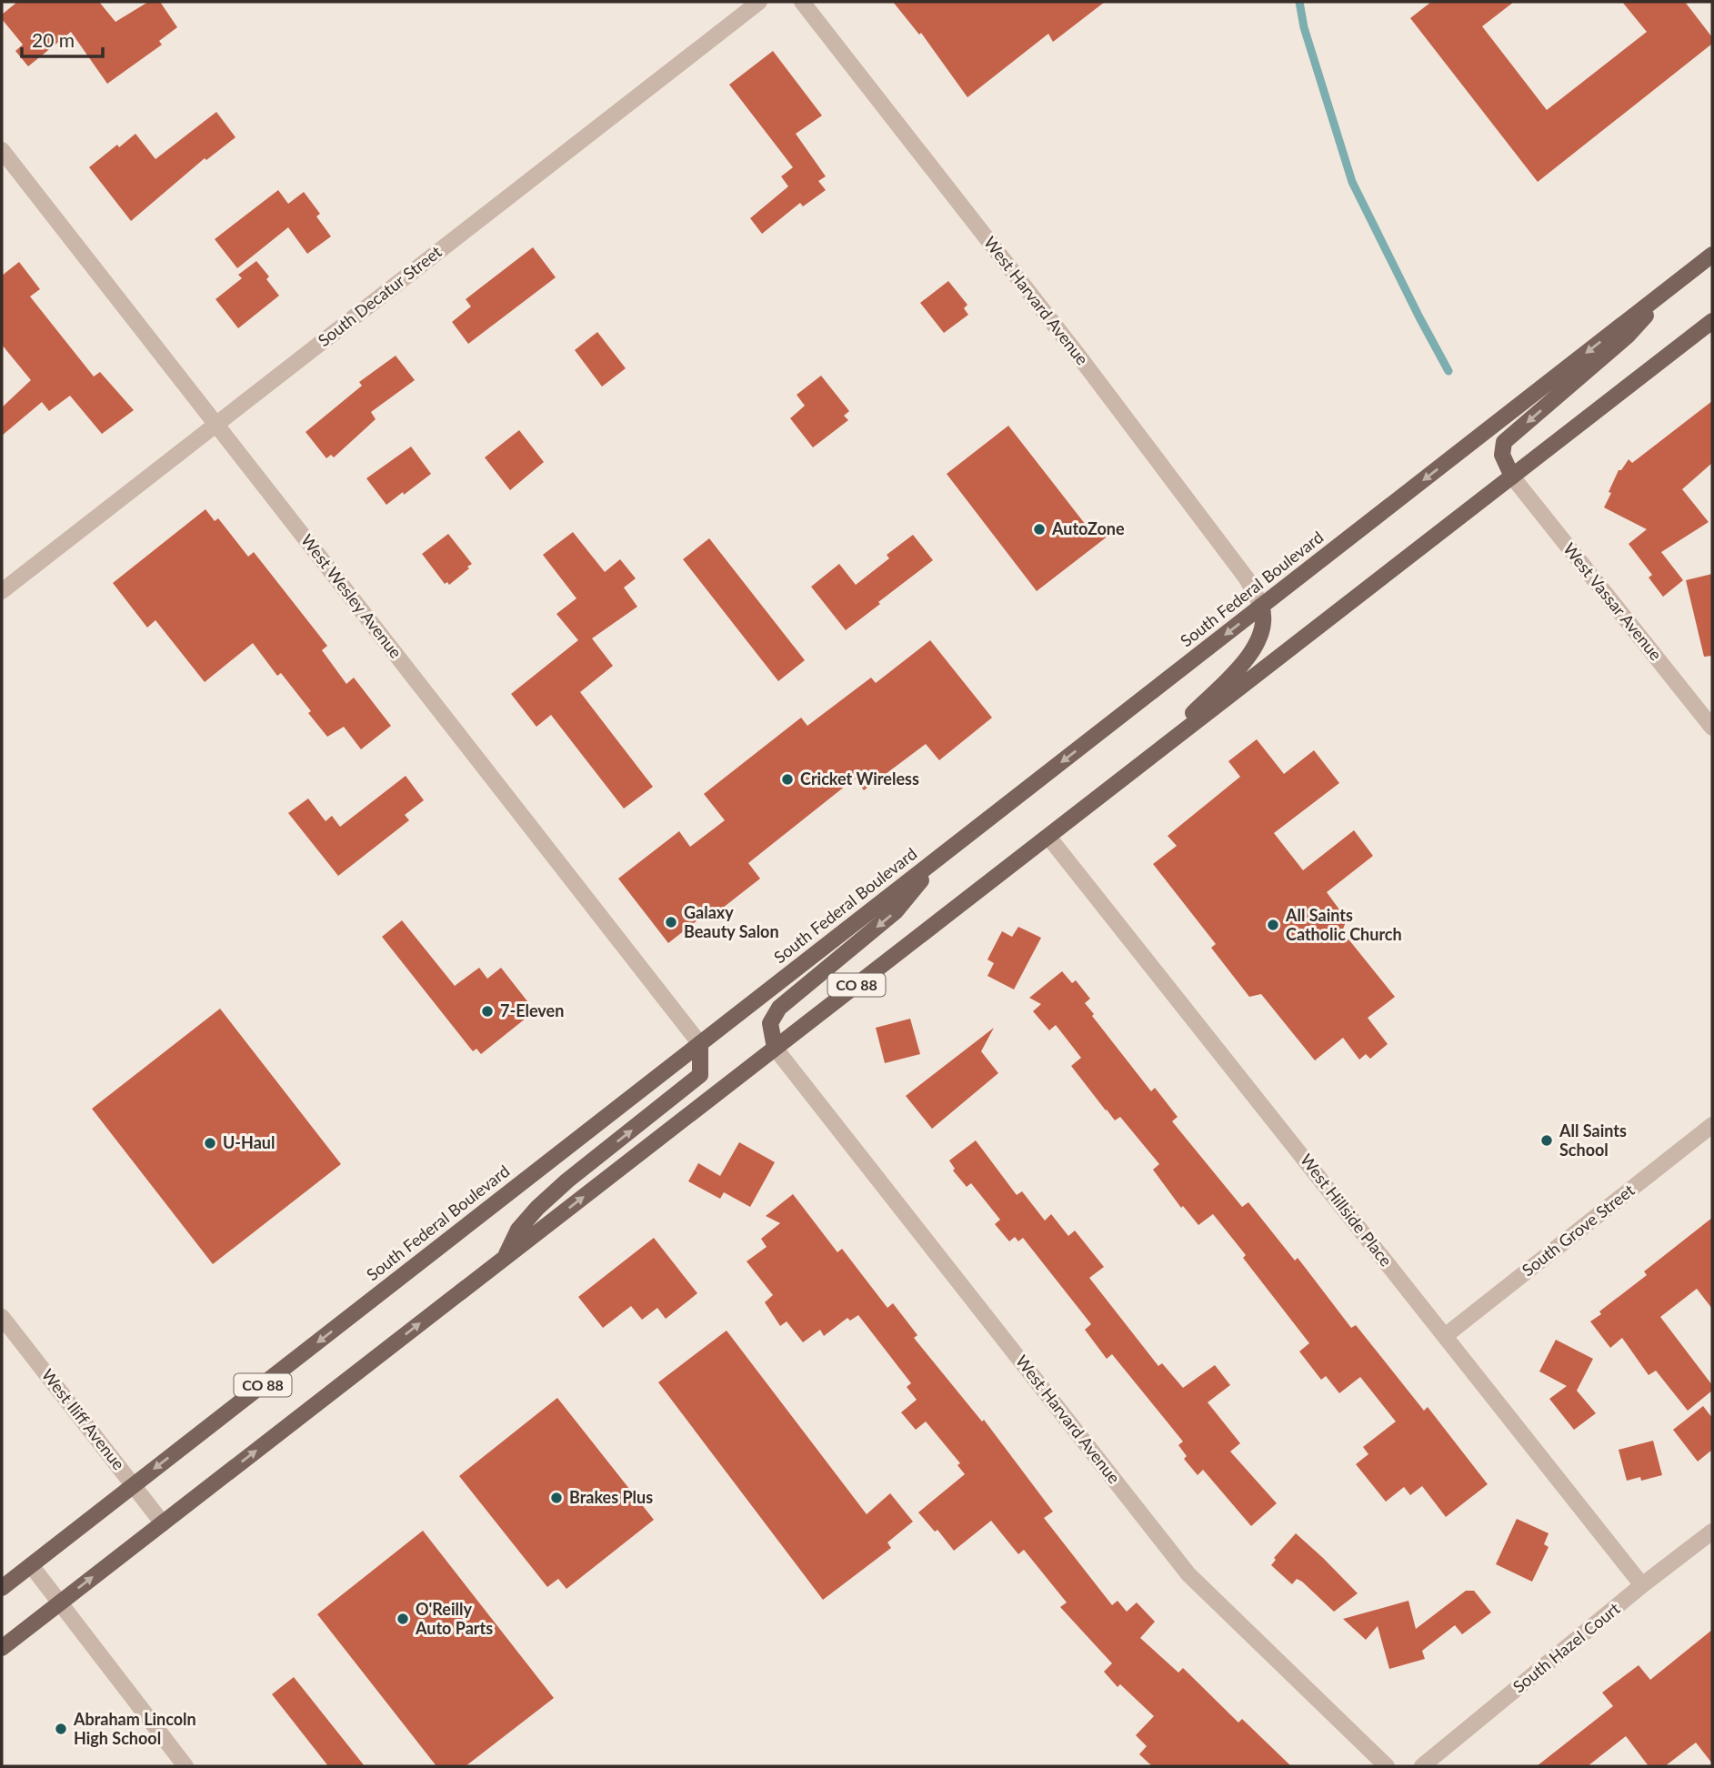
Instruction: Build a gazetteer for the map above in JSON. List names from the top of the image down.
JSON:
{
  "streets": {
    "main road": ["South Federal Boulevard", "CO 88"],
    "street": [
      "South Decatur Street",
      "West Harvard Avenue",
      "West Wesley Avenue",
      "West Vassar Avenue",
      "West Hillside Place",
      "South Grove Street",
      "West Iliff Avenue",
      "South Hazel Court"
    ]
  },
  "crossings": [
    ["South Decatur Street", "West Wesley Avenue"],
    ["West Harvard Avenue", "South Federal Boulevard"],
    ["West Harvard Avenue", "CO 88"],
    ["South Federal Boulevard", "West Wesley Avenue"],
    ["South Federal Boulevard", "West Iliff Avenue"],
    ["West Vassar Avenue", "CO 88"],
    ["CO 88", "West Hillside Place"],
    ["CO 88", "West Iliff Avenue"],
    ["West Hillside Place", "South Grove Street"],
    ["West Hillside Place", "South Hazel Court"]
  ],
  "places": [
    "AutoZone",
    "Cricket Wireless",
    "Galaxy Beauty Salon",
    "All Saints Catholic Church",
    "7-Eleven",
    "All Saints School",
    "U-Haul",
    "Brakes Plus",
    "O'Reilly Auto Parts",
    "Abraham Lincoln High School"
  ],
  "scale_bar": "20 m"
}
